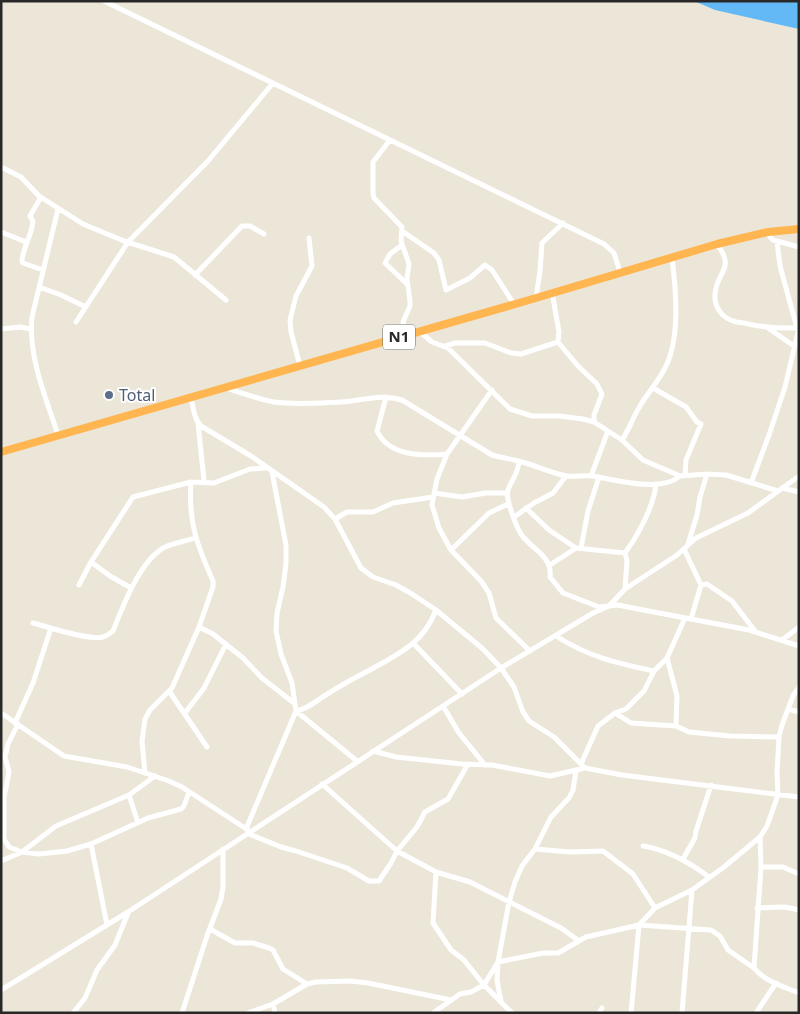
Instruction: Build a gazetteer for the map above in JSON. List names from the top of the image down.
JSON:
{
  "streets": {
    "highway": ["N1"]
  },
  "places": ["Total"]
}
